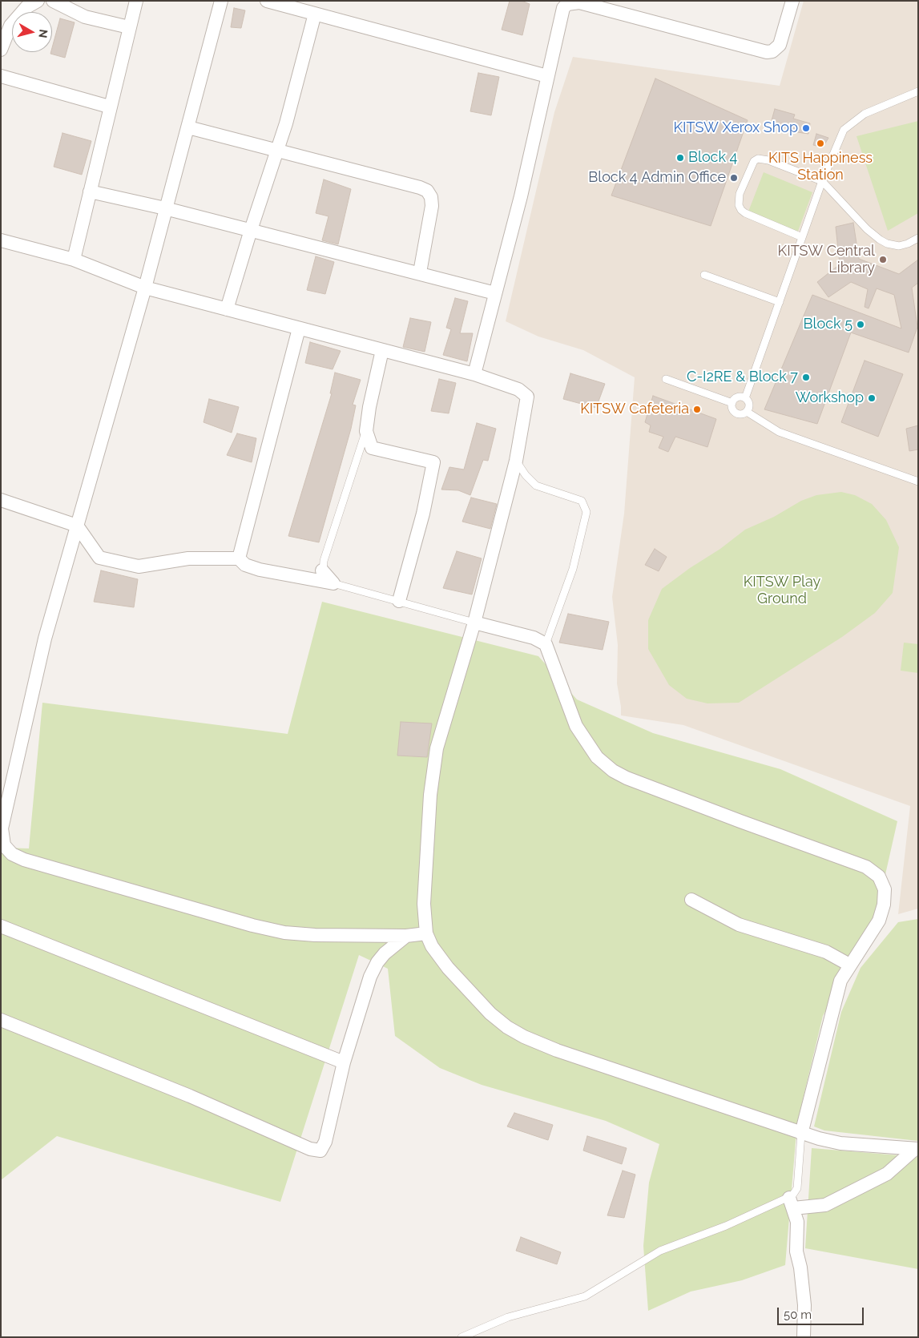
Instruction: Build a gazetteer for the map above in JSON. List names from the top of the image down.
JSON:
{
  "parks": ["KITSW Play Ground"],
  "places": [
    "KITSW Xerox Shop",
    "KITS Happiness Station",
    "Block 4",
    "Block 4 Admin Office",
    "KITSW Central Library",
    "Block 5",
    "C-I2RE & Block 7",
    "Workshop",
    "KITSW Cafeteria"
  ],
  "scale_bar": "50 m",
  "north": "right"
}
